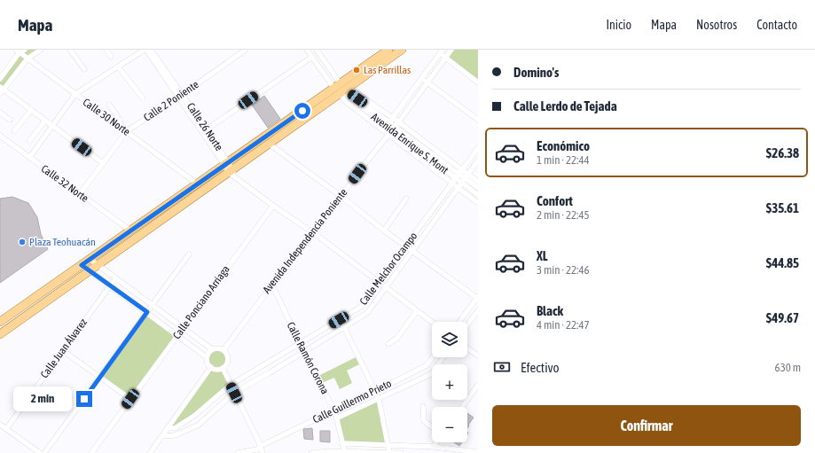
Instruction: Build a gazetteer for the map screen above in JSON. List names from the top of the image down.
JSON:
{
  "streets": {
    "street": [
      "Calle 2 Poniente",
      "Calle 30 Norte",
      "Calle 26 Norte",
      "Avenida Enrique S. Mont",
      "Calle 32 Norte",
      "Avenida Independencia Poniente",
      "Calle Melchor Ocampo",
      "Calle Ponciano Arriaga",
      "Calle Juan Álvarez",
      "Calle Ramón Corona",
      "Calle Guillermo Prieto"
    ]
  },
  "crossings": [
    ["Calle 2 Poniente", "Calle 30 Norte"],
    ["Calle 2 Poniente", "Calle 26 Norte"],
    ["Calle 2 Poniente", "Calle 32 Norte"],
    ["Avenida Enrique S. Mont", "Avenida Independencia Poniente"],
    ["Avenida Enrique S. Mont", "Calle Melchor Ocampo"],
    ["Avenida Independencia Poniente", "Calle Ramón Corona"],
    ["Calle Melchor Ocampo", "Calle Ramón Corona"],
    ["Calle Ramón Corona", "Calle Guillermo Prieto"]
  ],
  "places": ["Las Parrillas", "Plaza Teohuacán"],
  "page": {
    "header": "Mapa",
    "nav": [
      "Inicio",
      "Mapa",
      "Nosotros",
      "Contacto"
    ],
    "banner": ["Domino's", "Calle Lerdo de Tejada"],
    "list": [
      {
        "name": "Económico",
        "note": "1 min · 22:44",
        "value": "$26.38"
      },
      {
        "name": "Confort",
        "note": "2 min · 22:45",
        "value": "$35.61"
      },
      {
        "name": "XL",
        "note": "3 min · 22:46",
        "value": "$44.85"
      },
      {
        "name": "Black",
        "note": "4 min · 22:47",
        "value": "$49.67"
      }
    ],
    "map_buttons": ["+", "−"],
    "pay": ["Efectivo", "630 m"],
    "bubble": "2 min",
    "buttons": "Confirmar"
  }
}
